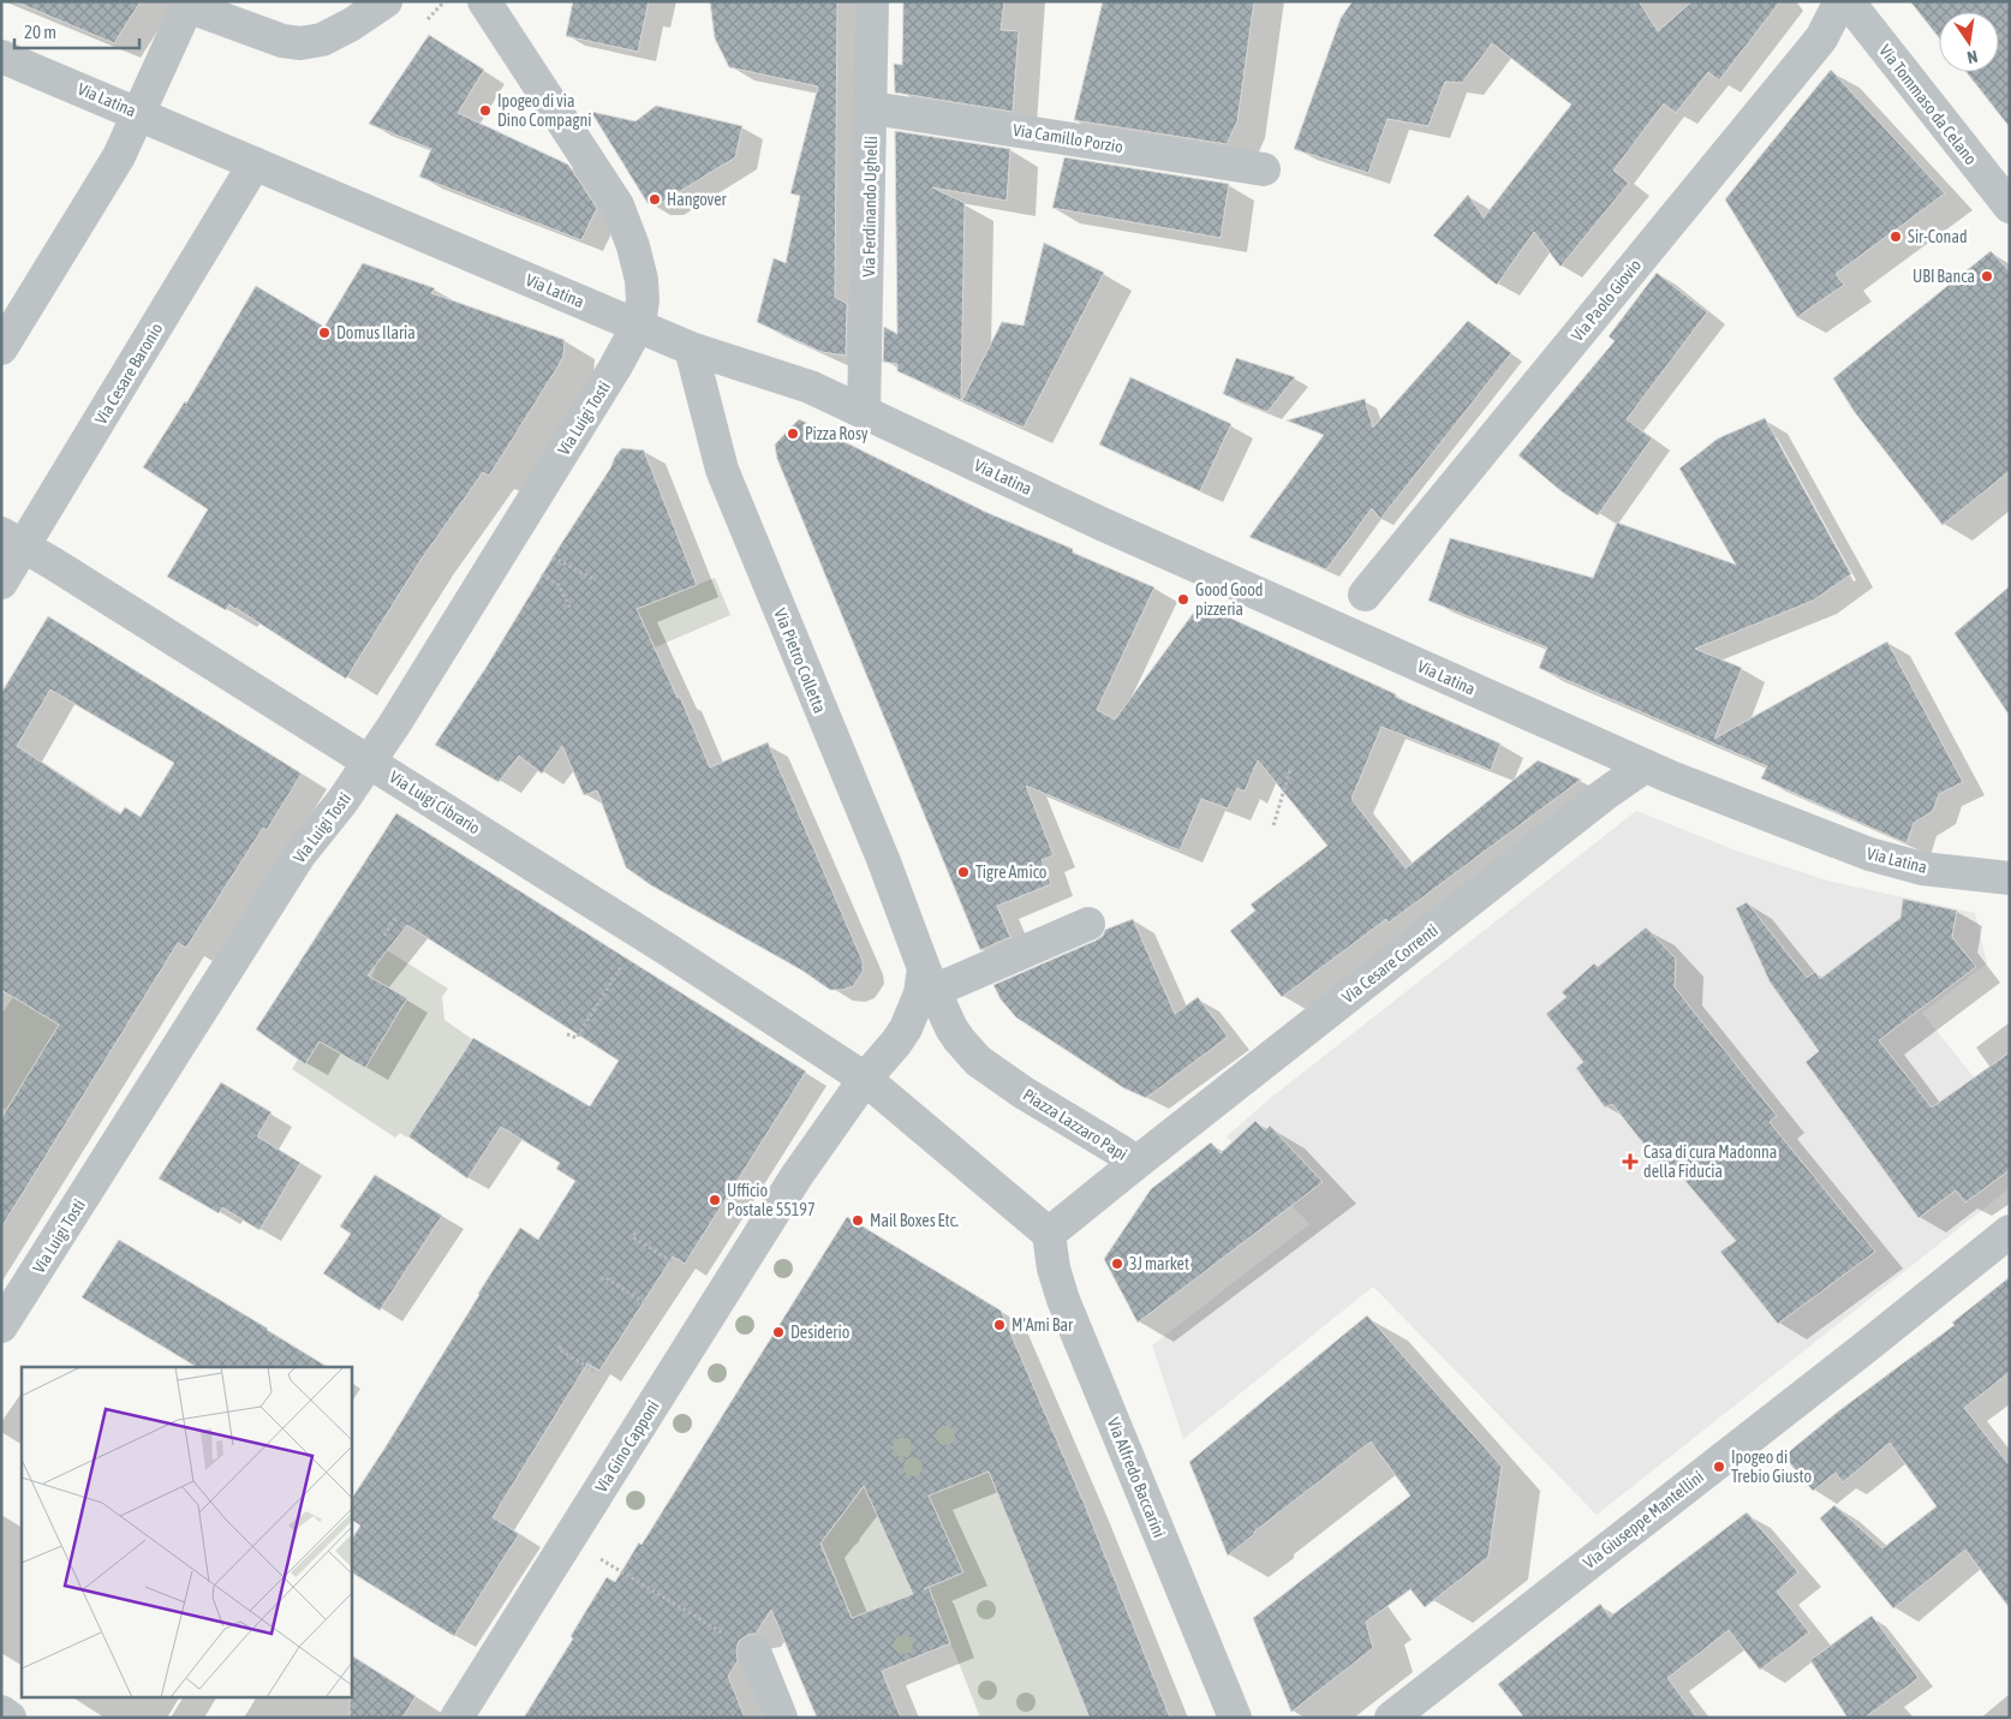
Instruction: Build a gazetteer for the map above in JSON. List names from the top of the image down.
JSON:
{
  "streets": {
    "street": [
      "Via Latina",
      "Via Tommaso da Celano",
      "Via Camillo Porzio",
      "Via Ferdinando Ughelli",
      "Via Paolo Giovio",
      "Via Cesare Baronio",
      "Via Luigi Tosti",
      "Via Pietro Colletta",
      "Via Luigi Cibrario",
      "Via Cesare Correnti",
      "Piazza Lazzaro Papi",
      "Via Gino Capponi",
      "Via Alfredo Baccarini",
      "Via Giuseppe Mantellini"
    ]
  },
  "crossings": [
    ["Via Latina", "Via Ferdinando Ughelli"],
    ["Via Latina", "Via Cesare Baronio"],
    ["Via Latina", "Via Luigi Tosti"],
    ["Via Latina", "Via Pietro Colletta"],
    ["Via Latina", "Via Cesare Correnti"],
    ["Via Camillo Porzio", "Via Ferdinando Ughelli"],
    ["Via Cesare Baronio", "Via Luigi Cibrario"],
    ["Via Luigi Tosti", "Via Luigi Cibrario"],
    ["Via Pietro Colletta", "Piazza Lazzaro Papi"],
    ["Via Luigi Cibrario", "Via Gino Capponi"],
    ["Via Cesare Correnti", "Piazza Lazzaro Papi"],
    ["Piazza Lazzaro Papi", "Via Alfredo Baccarini"]
  ],
  "places": {
    "other": [
      "Ipogeo di via Dino Compagni",
      "Hangover",
      "Sir-Conad",
      "UBI Banca",
      "Domus Ilaria",
      "Pizza Rosy",
      "Good Good pizzeria",
      "Tigre Amico",
      "Ufficio Postale 55197",
      "Mail Boxes Etc.",
      "3J market",
      "M'Ami Bar",
      "Desiderio",
      "Ipogeo di Trebio Giusto"
    ],
    "health": ["Casa di cura Madonna della Fiducia"]
  },
  "scale_bar": "20 m",
  "north": "bottom"
}
